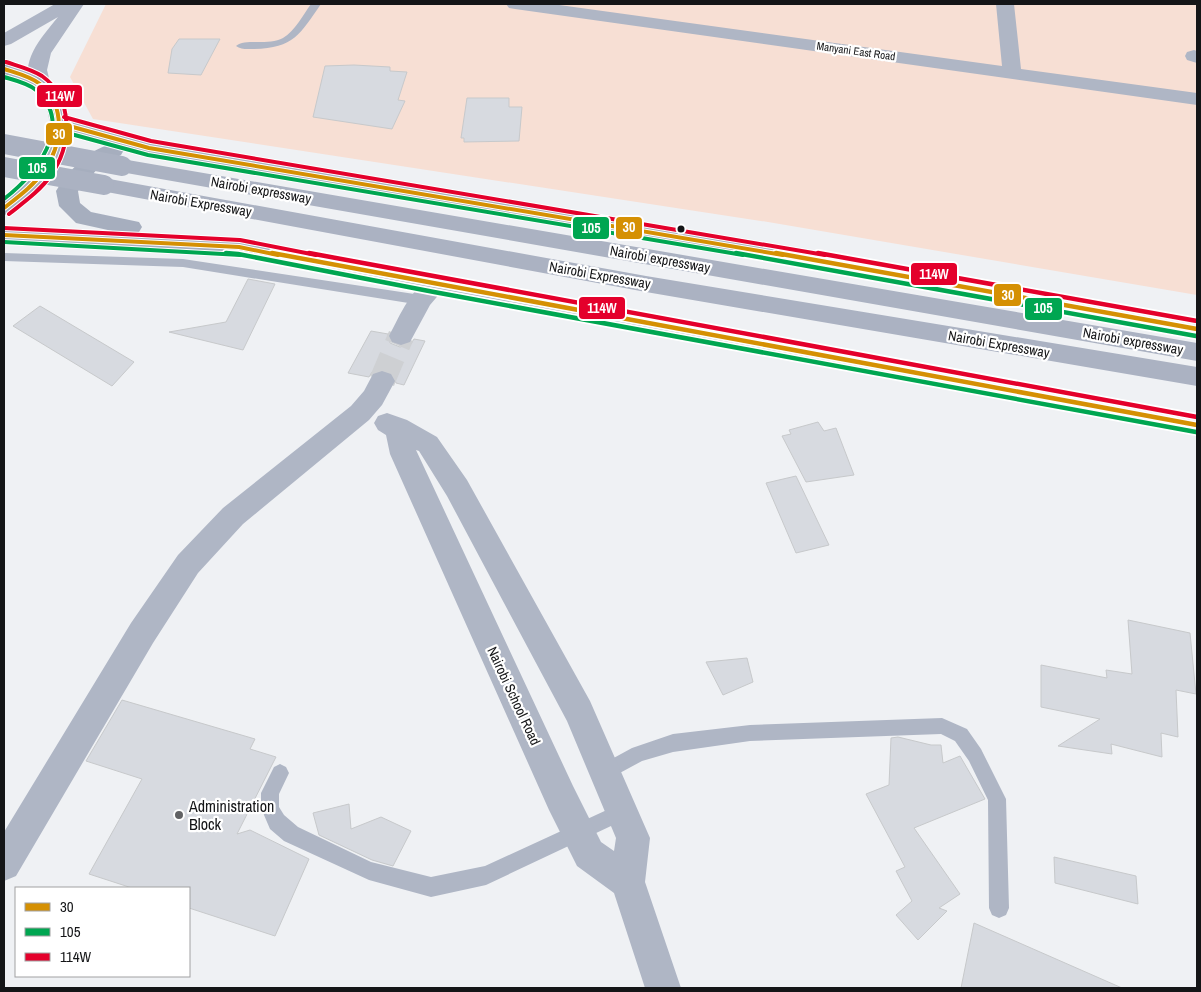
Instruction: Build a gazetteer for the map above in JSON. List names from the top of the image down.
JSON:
{
  "streets": {
    "highway": ["Nairobi expressway", "Nairobi Expressway"],
    "street": ["Manyani East Road", "Nairobi School Road"]
  },
  "places": ["Administration Block"],
  "lines": ["transit line 114W", "transit line 30", "transit line 105"],
  "legend": ["30", "105", "114W"]
}
